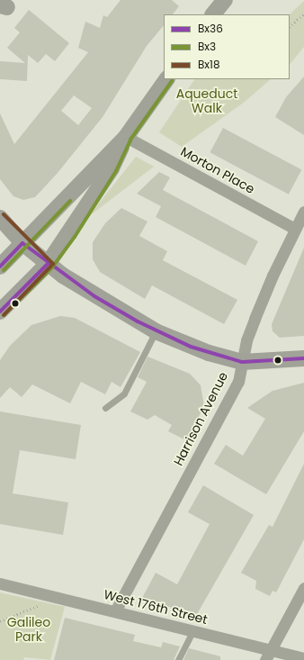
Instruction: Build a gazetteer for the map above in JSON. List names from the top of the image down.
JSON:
{
  "streets": {
    "street": ["Morton Place", "Harrison Avenue", "West 176th Street"]
  },
  "crossings": [
    ["Morton Place", "Harrison Avenue"],
    ["Harrison Avenue", "West 176th Street"]
  ],
  "parks": ["Aqueduct Walk", "Galileo Park"],
  "lines": ["transit line Bx3", "transit line Bx18", "transit line Bx36"],
  "legend": ["Bx36", "Bx3", "Bx18"]
}
